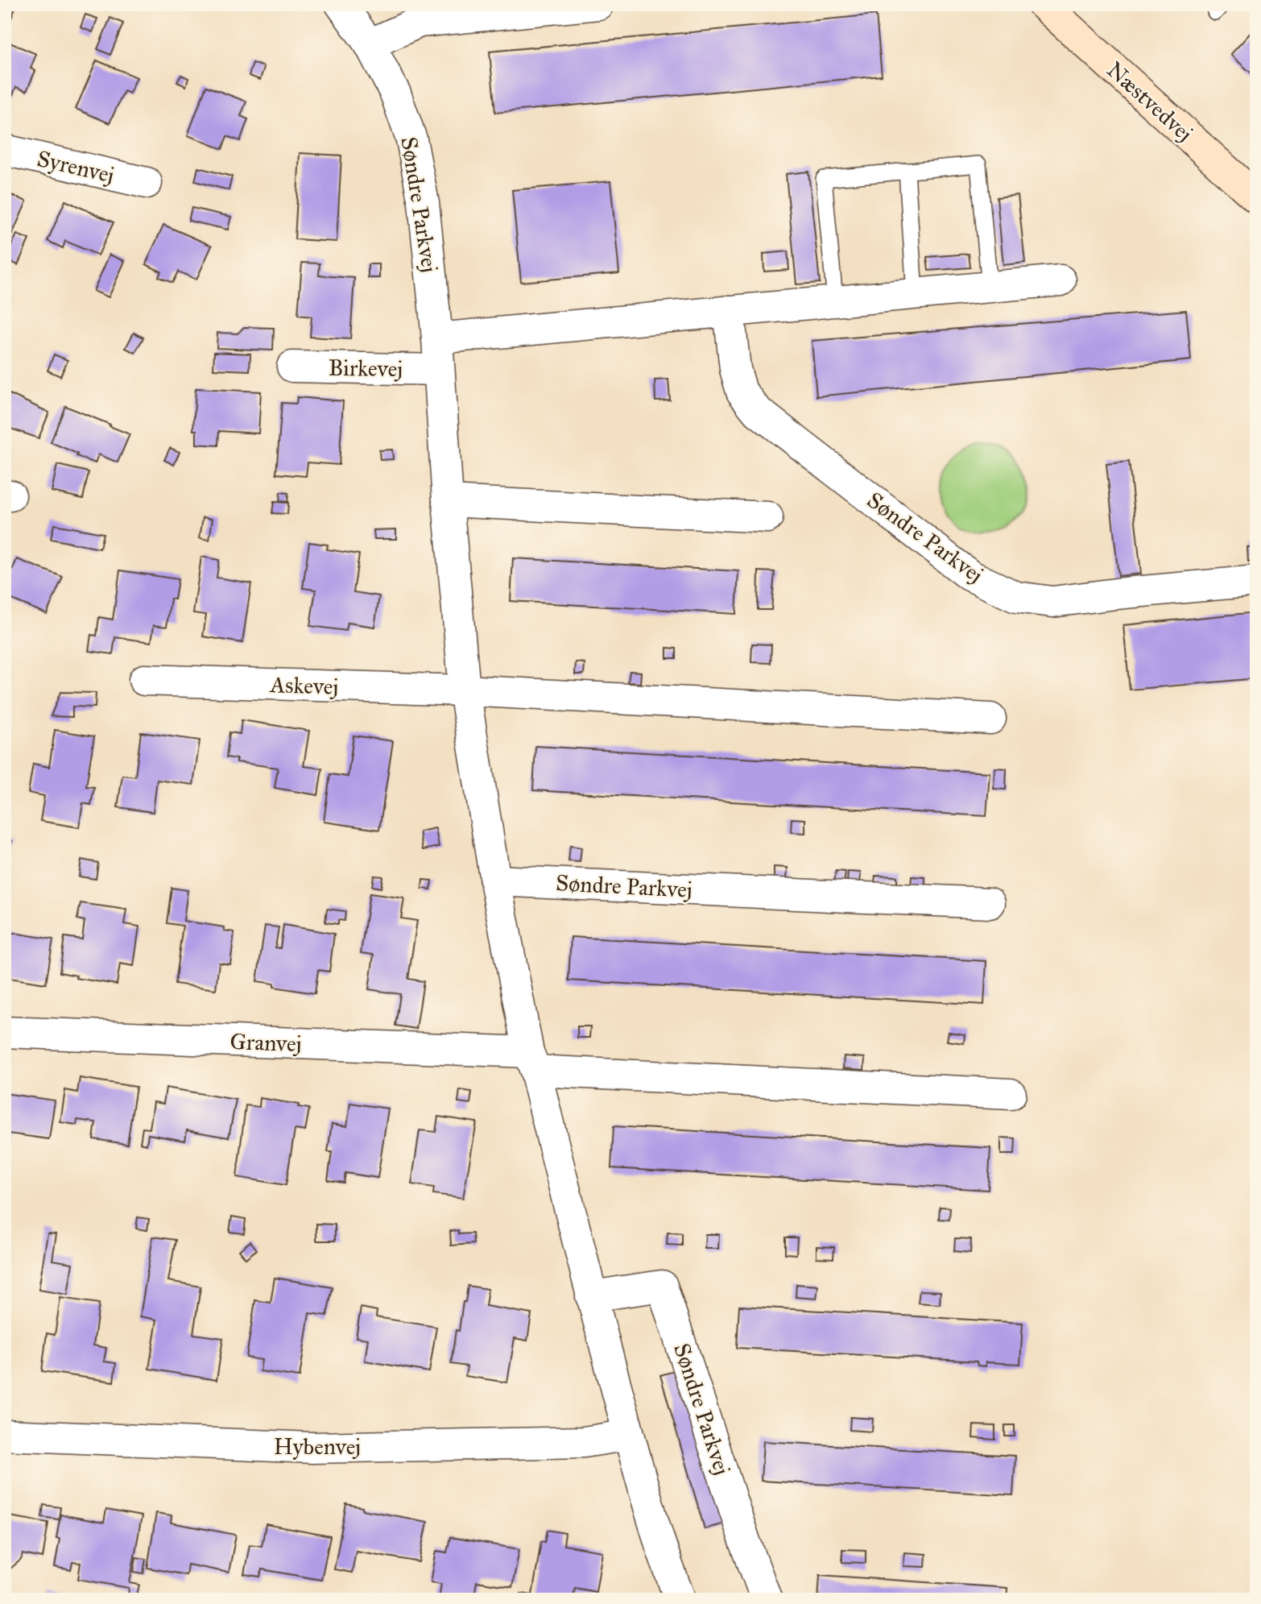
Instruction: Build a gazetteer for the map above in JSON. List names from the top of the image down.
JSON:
{
  "streets": {
    "main road": ["Næstvedvej"],
    "street": [
      "Syrenvej",
      "Søndre Parkvej",
      "Birkevej",
      "Askevej",
      "Granvej",
      "Hybenvej"
    ]
  },
  "crossings": [
    ["Søndre Parkvej", "Birkevej"],
    ["Søndre Parkvej", "Askevej"],
    ["Søndre Parkvej", "Granvej"],
    ["Søndre Parkvej", "Hybenvej"]
  ]
}
